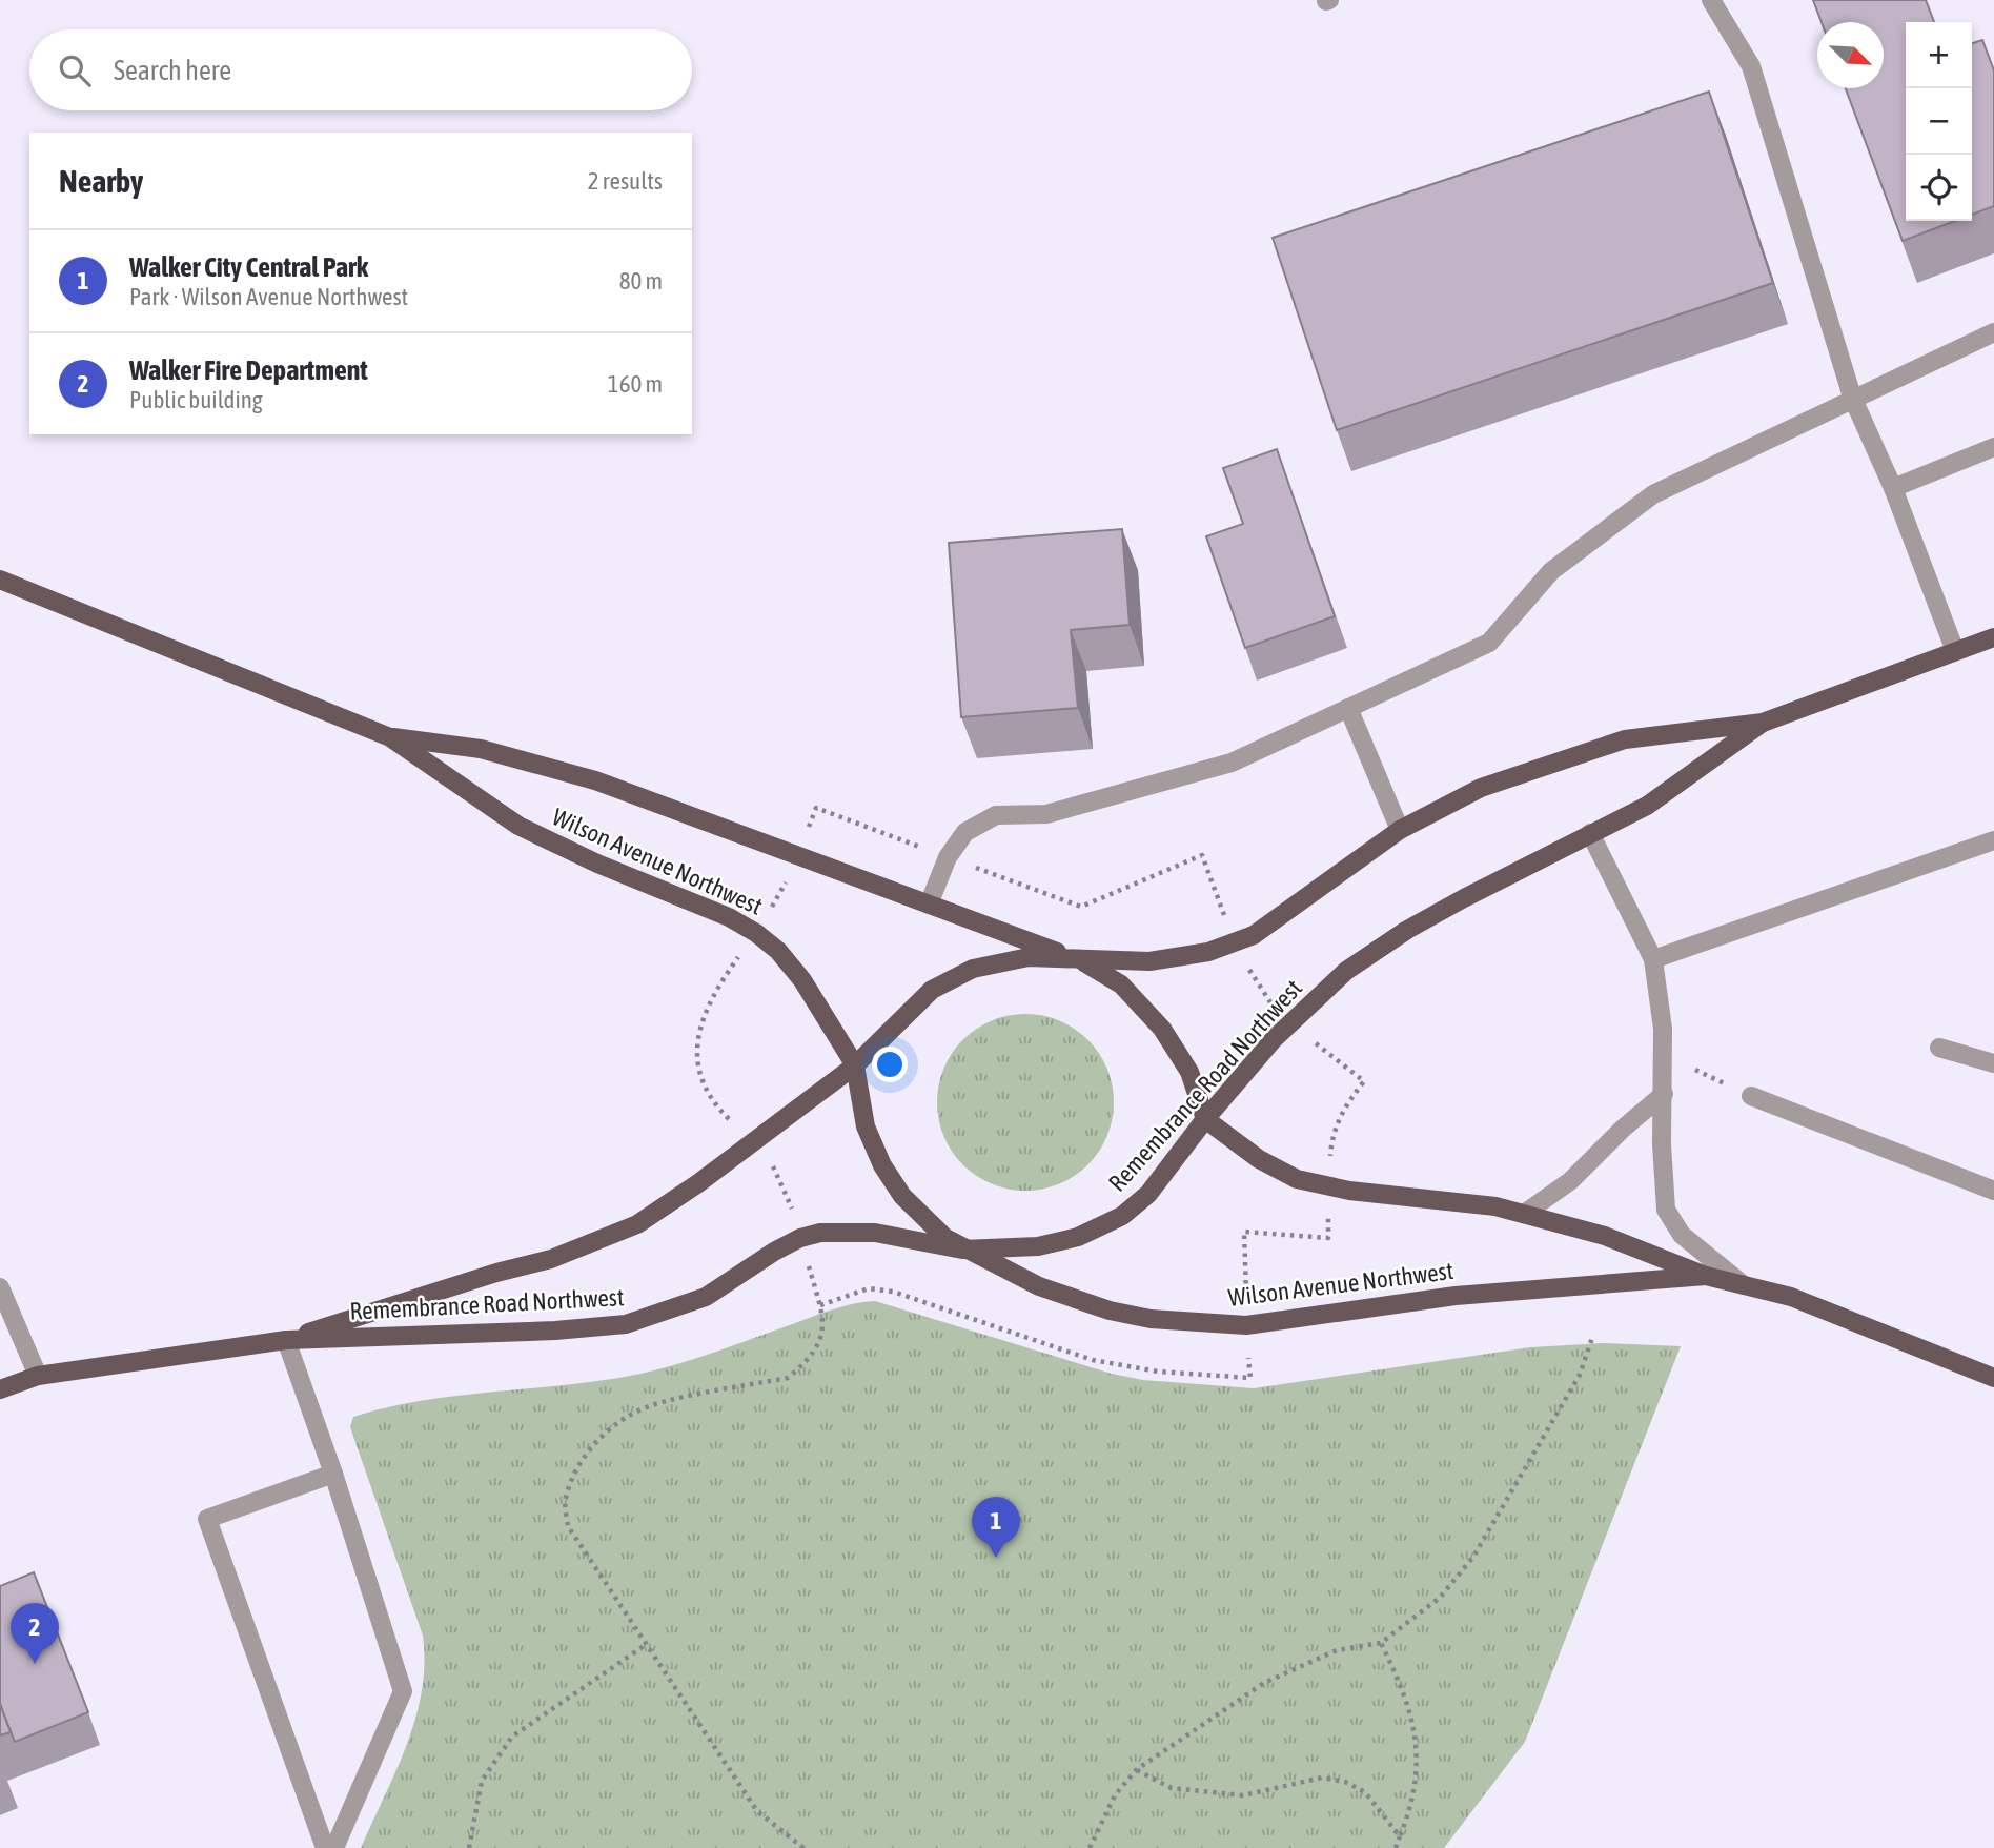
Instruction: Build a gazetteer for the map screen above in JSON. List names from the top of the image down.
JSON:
{
  "streets": {
    "main road": ["Wilson Avenue Northwest", "Remembrance Road Northwest"]
  },
  "crossings": [
    ["Wilson Avenue Northwest", "Remembrance Road Northwest"]
  ],
  "north": "bottom right",
  "page": {
    "map_buttons": ["+", "−"],
    "search": "Search here",
    "heading": ["Nearby", "2 results"],
    "list": [
      {
        "mark": "1",
        "name": "Walker City Central Park",
        "note": "Park · Wilson Avenue Northwest",
        "value": "80 m"
      },
      {
        "mark": "2",
        "name": "Walker Fire Department",
        "note": "Public building",
        "value": "160 m"
      }
    ],
    "pins": ["1", "2"]
  }
}
